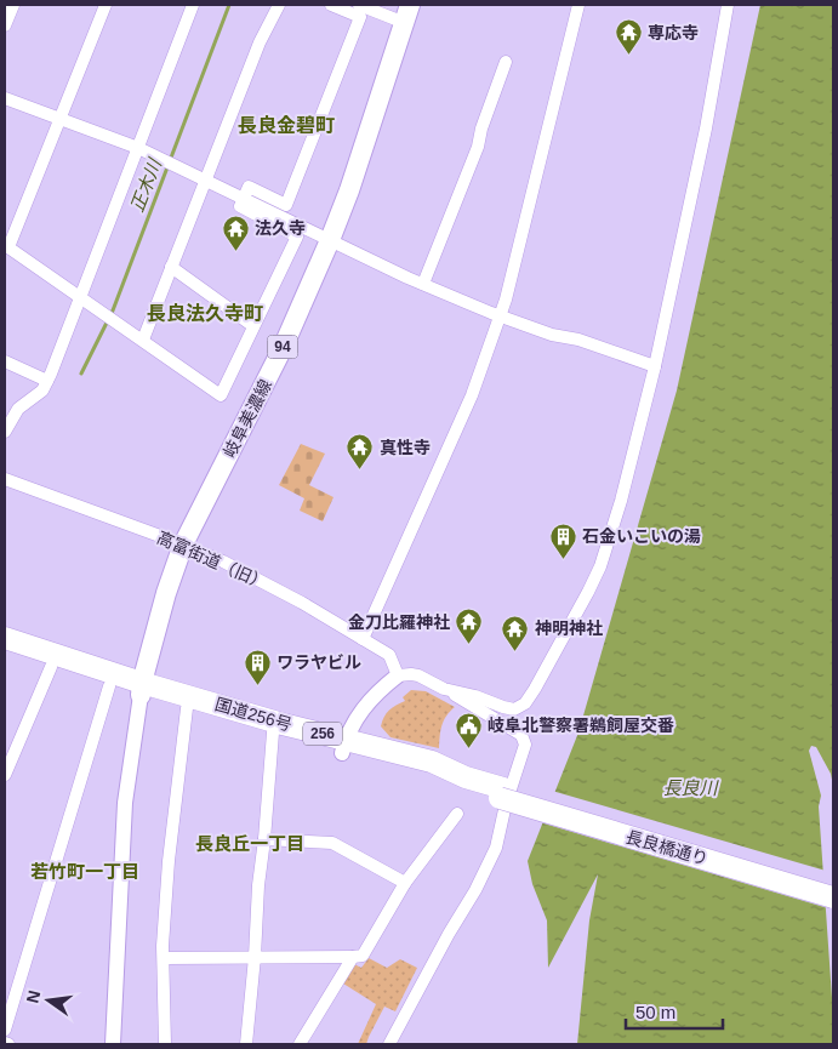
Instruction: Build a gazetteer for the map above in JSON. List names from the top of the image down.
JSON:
{
  "streets": {
    "highway": ["国道256号", "256", "長良橋通り"],
    "main road": ["94", "岐阜美濃線"],
    "street": ["高富街道（旧）"]
  },
  "crossings": [
    ["岐阜美濃線", "高富街道（旧）"],
    ["岐阜美濃線", "国道256号"],
    ["国道256号", "長良橋通り"]
  ],
  "districts": [
    "長良金碧町",
    "長良法久寺町",
    "長良丘一丁目",
    "若竹町一丁目"
  ],
  "water": ["正木川", "長良川"],
  "places": {
    "temple": [
      "専応寺",
      "法久寺",
      "真性寺",
      "金刀比羅神社",
      "神明神社"
    ],
    "building": ["石金いこいの湯", "ワラヤビル"],
    "public building": ["岐阜北警察署鵜飼屋交番"]
  },
  "scale_bar": "50 m",
  "north": "left"
}
